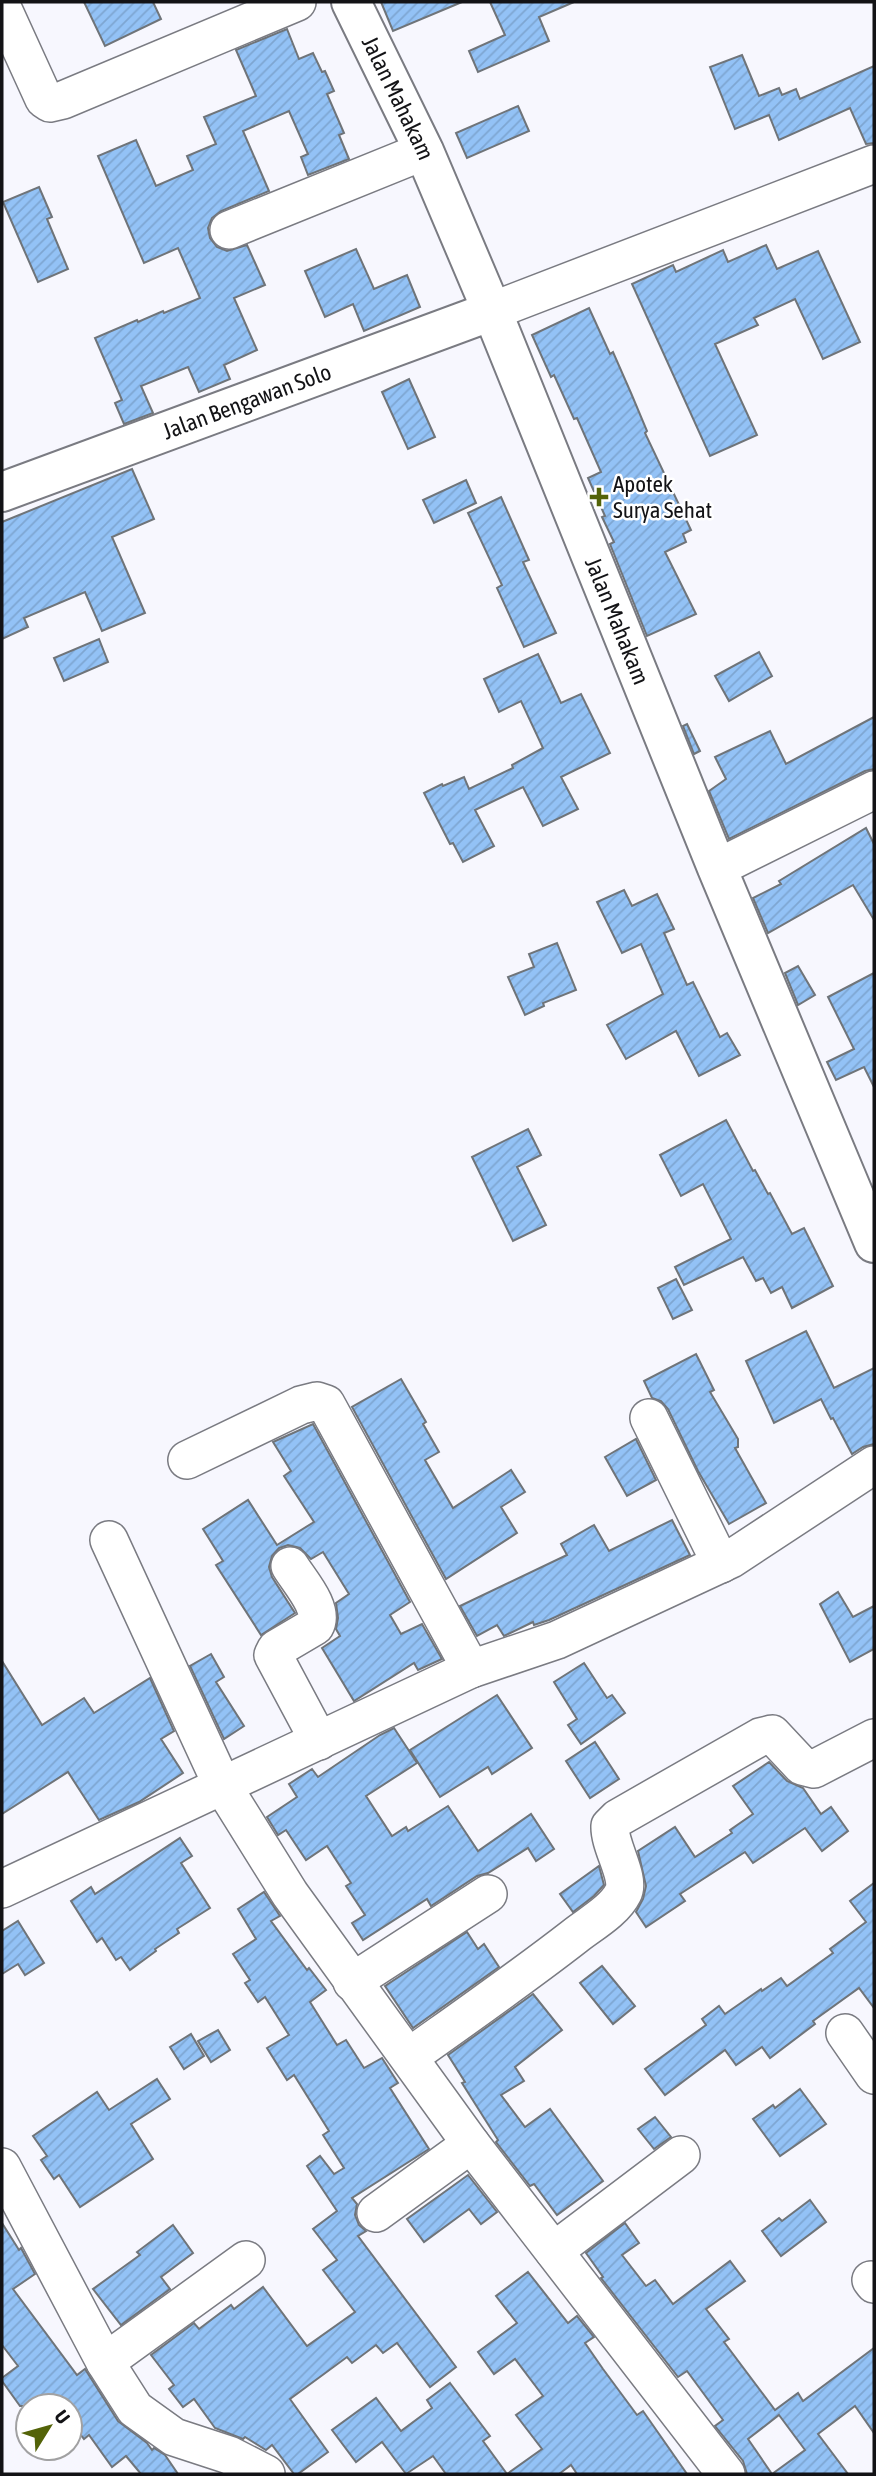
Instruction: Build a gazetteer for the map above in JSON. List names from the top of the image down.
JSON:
{
  "streets": {
    "main road": ["Jalan Mahakam", "Jalan Bengawan Solo"]
  },
  "crossings": [
    ["Jalan Mahakam", "Jalan Bengawan Solo"]
  ],
  "places": {
    "health": ["Apotek Surya Sehat"]
  },
  "north": "top right"
}
